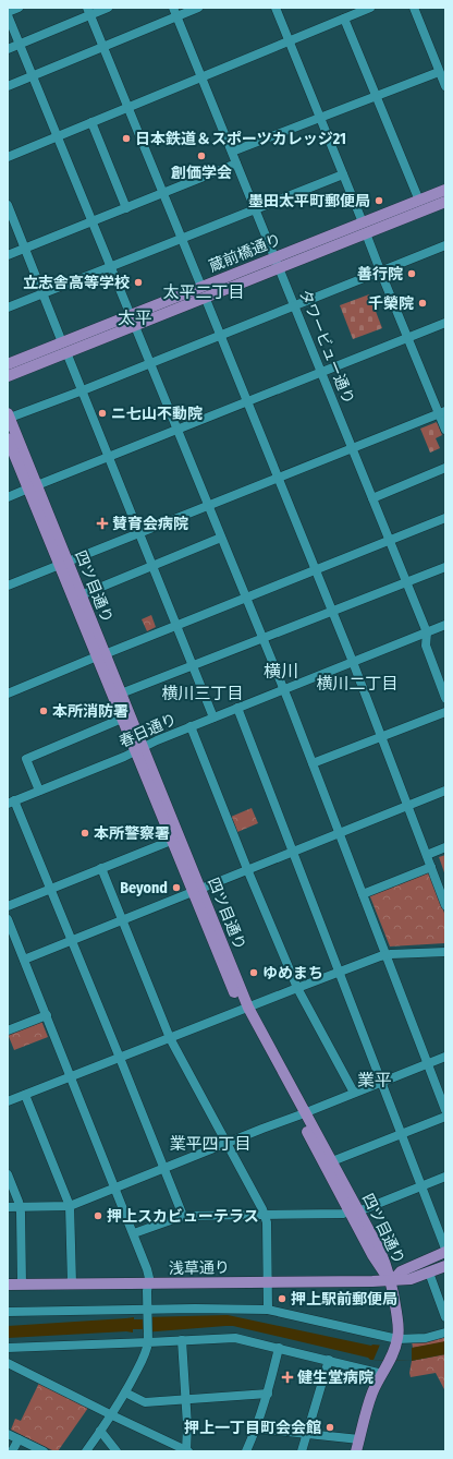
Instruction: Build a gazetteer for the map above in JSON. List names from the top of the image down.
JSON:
{
  "streets": {
    "main road": ["蔵前橋通り", "四ツ目通り", "浅草通り"],
    "street": ["タワービュー通り", "春日通り"]
  },
  "crossings": [
    ["蔵前橋通り", "タワービュー通り"],
    ["タワービュー通り", "春日通り"],
    ["四ツ目通り", "春日通り"],
    ["四ツ目通り", "浅草通り"]
  ],
  "districts": [
    "太平二丁目",
    "太平",
    "横川",
    "横川二丁目",
    "横川三丁目",
    "業平",
    "業平四丁目"
  ],
  "places": {
    "other": [
      "日本鉄道＆スポーツカレッジ21",
      "創価学会",
      "墨田太平町郵便局",
      "善行院",
      "立志舎高等学校",
      "千榮院",
      "ニ七山不動院",
      "本所消防署",
      "本所警察署",
      "Beyond",
      "ゆめまち",
      "押上スカビューテラス",
      "押上駅前郵便局",
      "押上一丁目町会会館"
    ],
    "health": ["賛育会病院", "健生堂病院"]
  }
}
